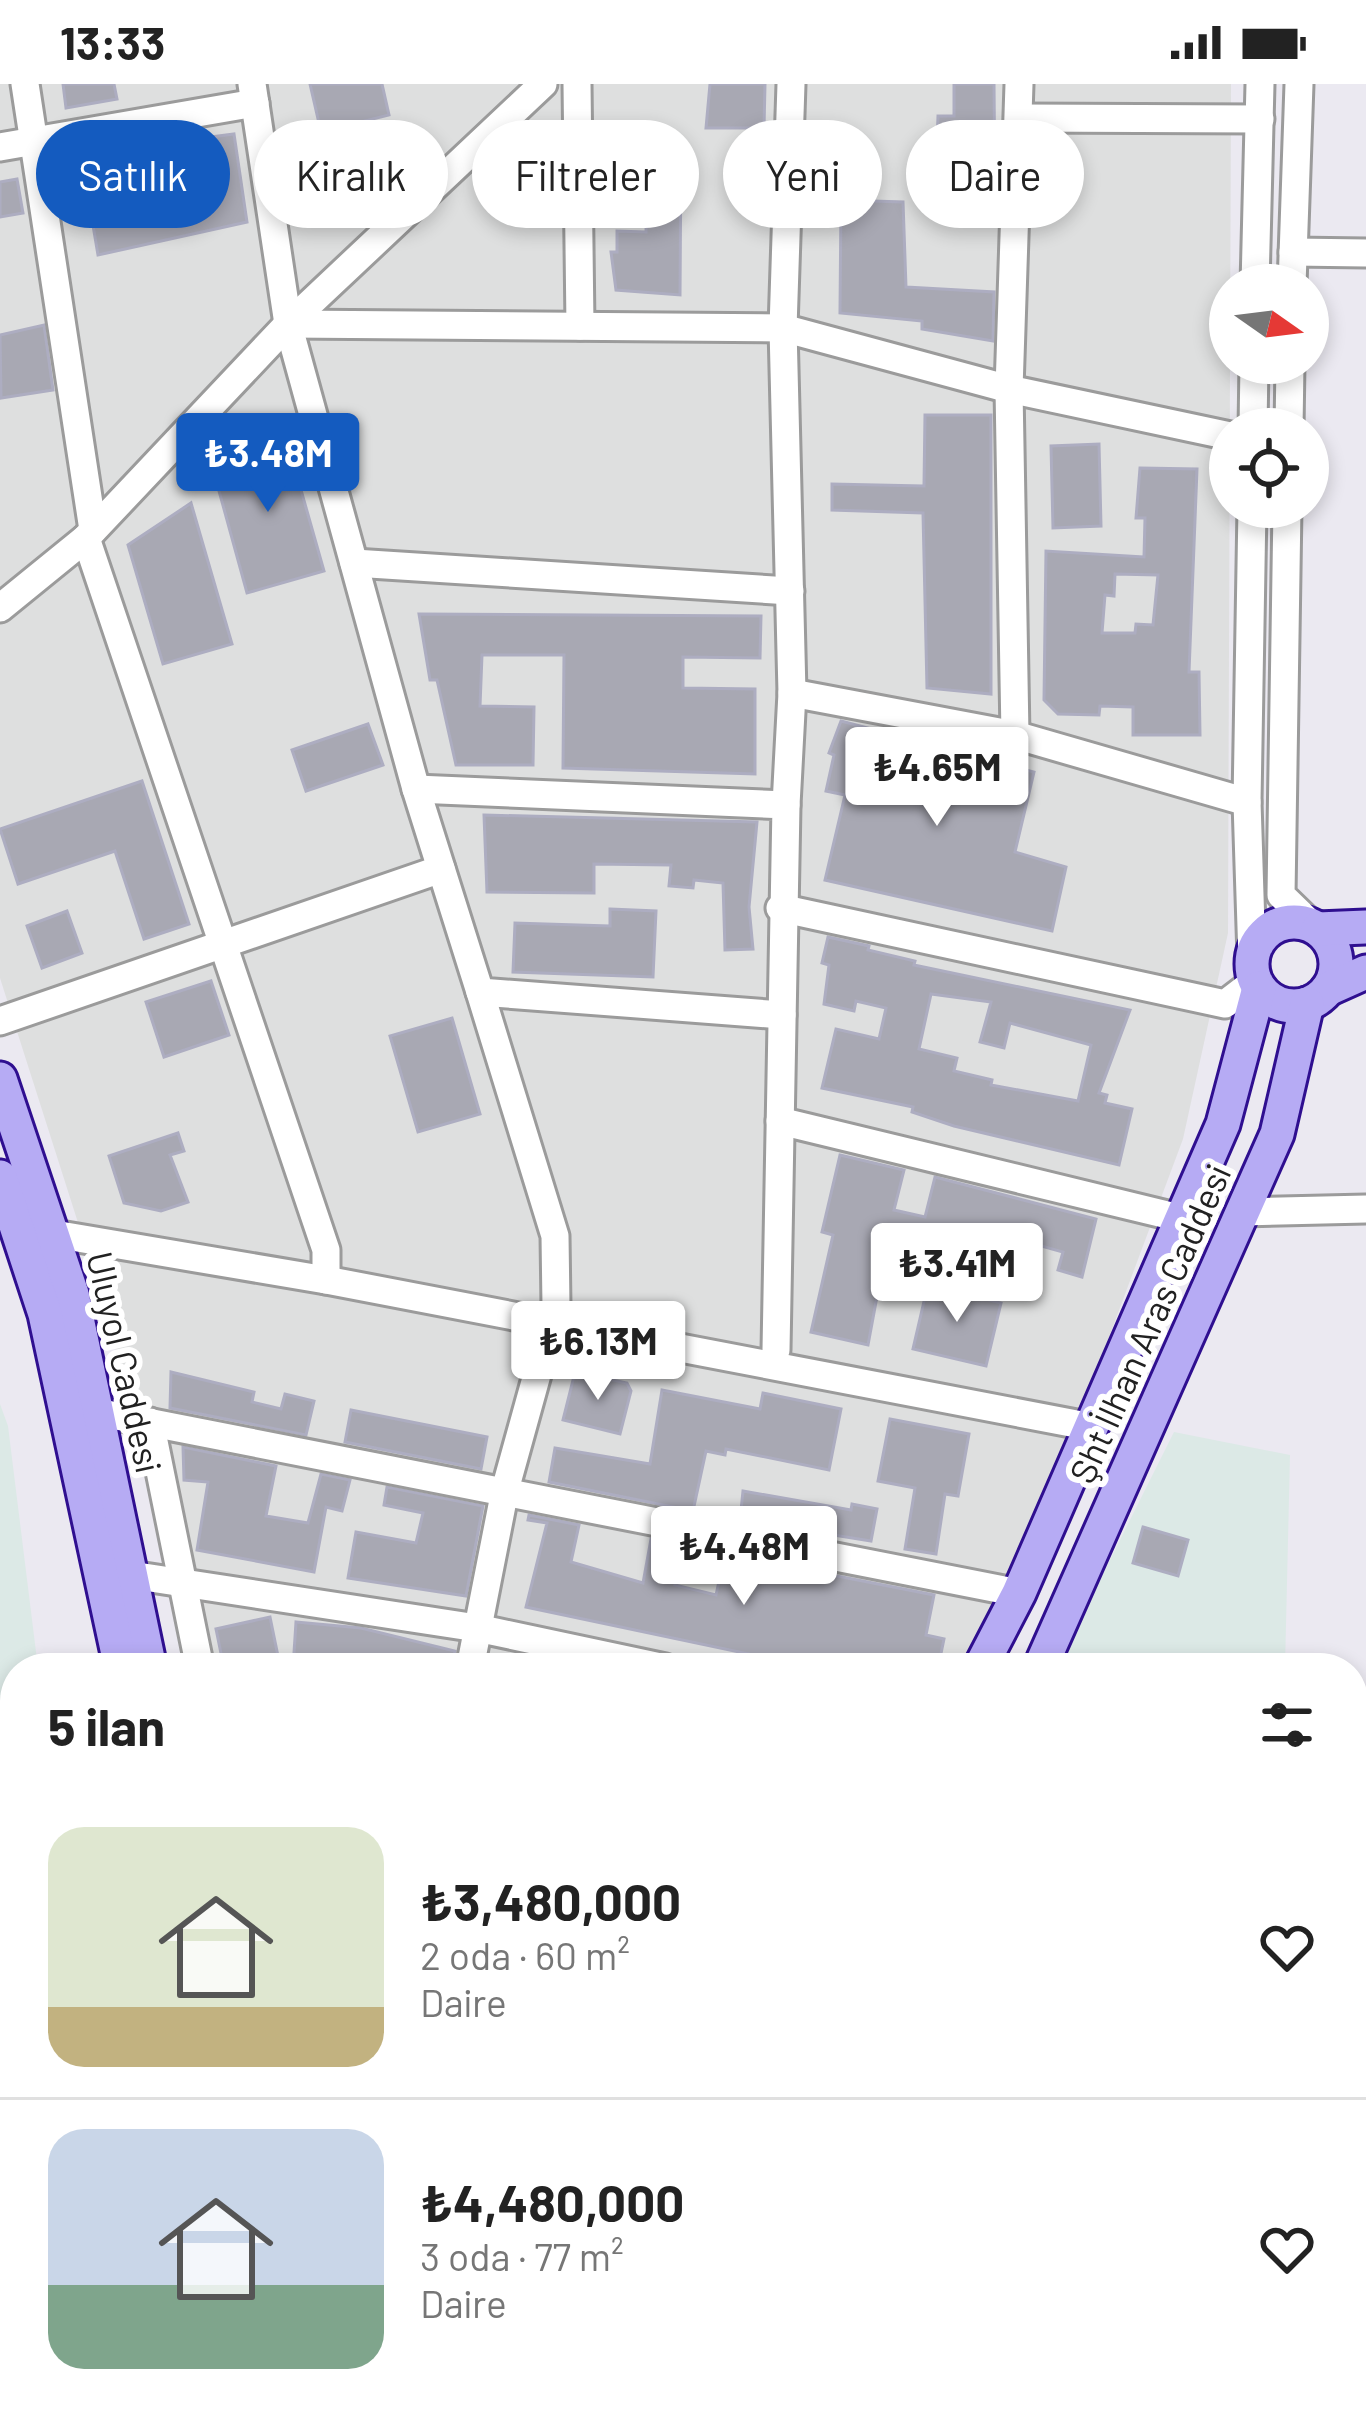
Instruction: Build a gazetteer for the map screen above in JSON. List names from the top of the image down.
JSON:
{
  "streets": {
    "main road": ["Şht İlhan Aras Caddesi", "Uluyol Caddesi"]
  },
  "north": "right",
  "page": {
    "status": "13:33",
    "chip": [
      "Satılık",
      "Kiralık",
      "Filtreler",
      "Yeni",
      "Daire"
    ],
    "price": [
      "₺3.48M",
      "₺4.65M",
      "₺3.41M",
      "₺6.13M",
      "₺4.48M"
    ],
    "heading": "5 ilan",
    "list": [
      {
        "name": "₺3,480,000",
        "note": "2 oda · 60 m² · Daire"
      },
      {
        "name": "₺4,480,000",
        "note": "3 oda · 77 m² · Daire"
      }
    ]
  }
}
